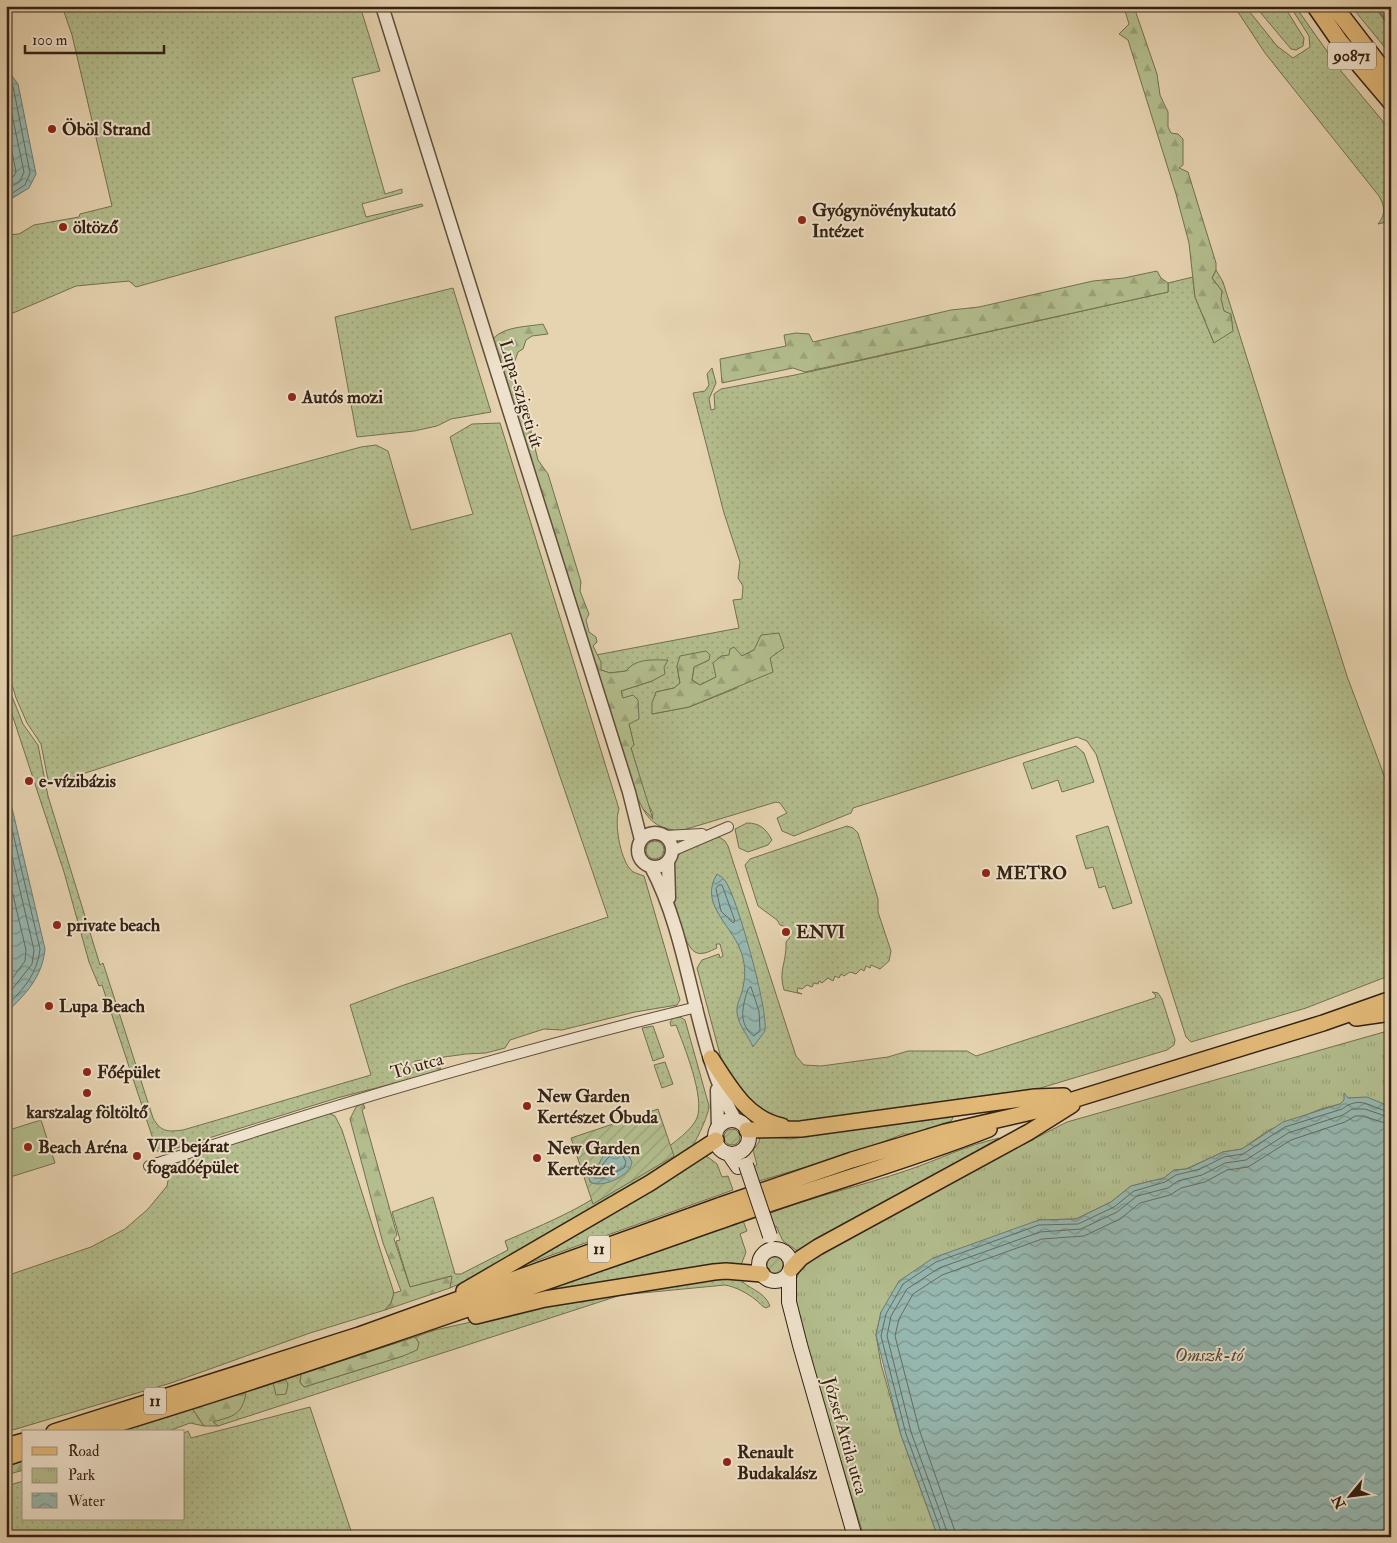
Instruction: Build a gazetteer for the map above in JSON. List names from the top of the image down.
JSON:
{
  "streets": {
    "highway": ["90871"],
    "main road": ["11", "József Attila utca"],
    "street": ["Lupa-szigeti út", "Tó utca"]
  },
  "crossings": [
    ["Lupa-szigeti út", "Tó utca"]
  ],
  "water": ["Omszk-tó"],
  "places": [
    "Öböl Strand",
    "Gyógynövénykutató Intézet",
    "öltöző",
    "Autós mozi",
    "e-vízibázis",
    "METRO",
    "private beach",
    "ENVI",
    "Lupa Beach",
    "Főépület",
    "karszalag föltöltő",
    "New Garden Kertészet Óbuda",
    "Beach Aréna",
    "VIP bejárat fogadóépület",
    "New Garden Kertészet",
    "Renault Budakalász"
  ],
  "legend": ["Road", "Park", "Water"],
  "scale_bar": "100 m",
  "north": "bottom left"
}
